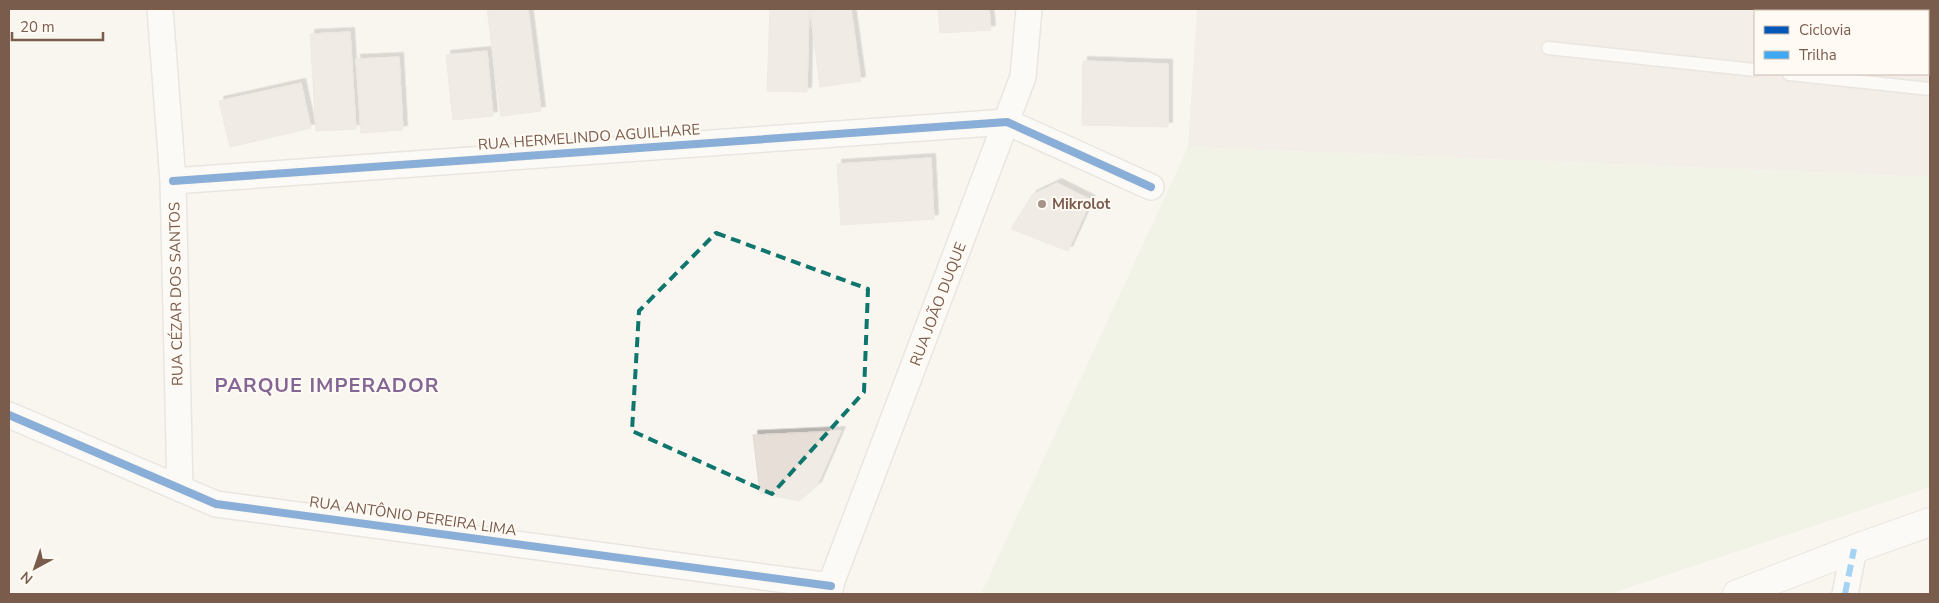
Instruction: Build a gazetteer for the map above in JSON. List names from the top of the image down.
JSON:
{
  "streets": {
    "street": [
      "RUA HERMELINDO AGUILHARE",
      "RUA CÉZAR DOS SANTOS",
      "RUA JOÃO DUQUE",
      "RUA ANTÔNIO PEREIRA LIMA"
    ]
  },
  "crossings": [
    ["RUA HERMELINDO AGUILHARE", "RUA CÉZAR DOS SANTOS"],
    ["RUA HERMELINDO AGUILHARE", "RUA JOÃO DUQUE"],
    ["RUA CÉZAR DOS SANTOS", "RUA ANTÔNIO PEREIRA LIMA"],
    ["RUA JOÃO DUQUE", "RUA ANTÔNIO PEREIRA LIMA"]
  ],
  "districts": ["PARQUE IMPERADOR"],
  "places": ["Mikrolot"],
  "legend": ["Ciclovia", "Trilha"],
  "scale_bar": "20 m",
  "north": "bottom left"
}
